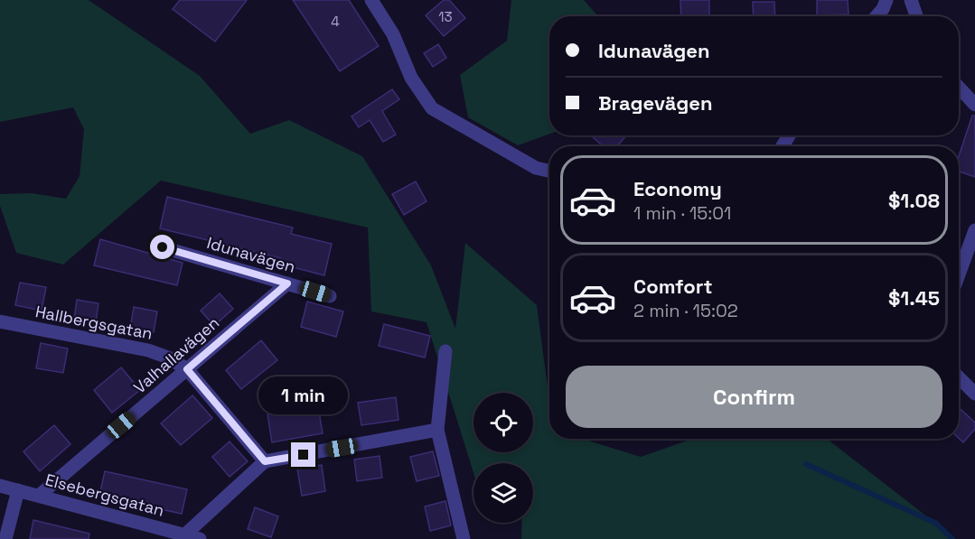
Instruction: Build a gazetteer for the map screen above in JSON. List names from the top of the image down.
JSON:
{
  "streets": {
    "street": [
      "Idunavägen",
      "Hallbergsgatan",
      "Valhallavägen",
      "Elsebergsgatan"
    ]
  },
  "crossings": [
    ["Idunavägen", "Valhallavägen"],
    ["Hallbergsgatan", "Valhallavägen"],
    ["Valhallavägen", "Elsebergsgatan"]
  ],
  "house_numbers": ["13", "4"],
  "page": {
    "banner": ["Idunavägen", "Bragevägen"],
    "list": [
      {
        "name": "Economy",
        "note": "1 min · 15:01",
        "value": "$1.08"
      },
      {
        "name": "Comfort",
        "note": "2 min · 15:02",
        "value": "$1.45"
      }
    ],
    "buttons": "Confirm",
    "bubble": "1 min"
  }
}
